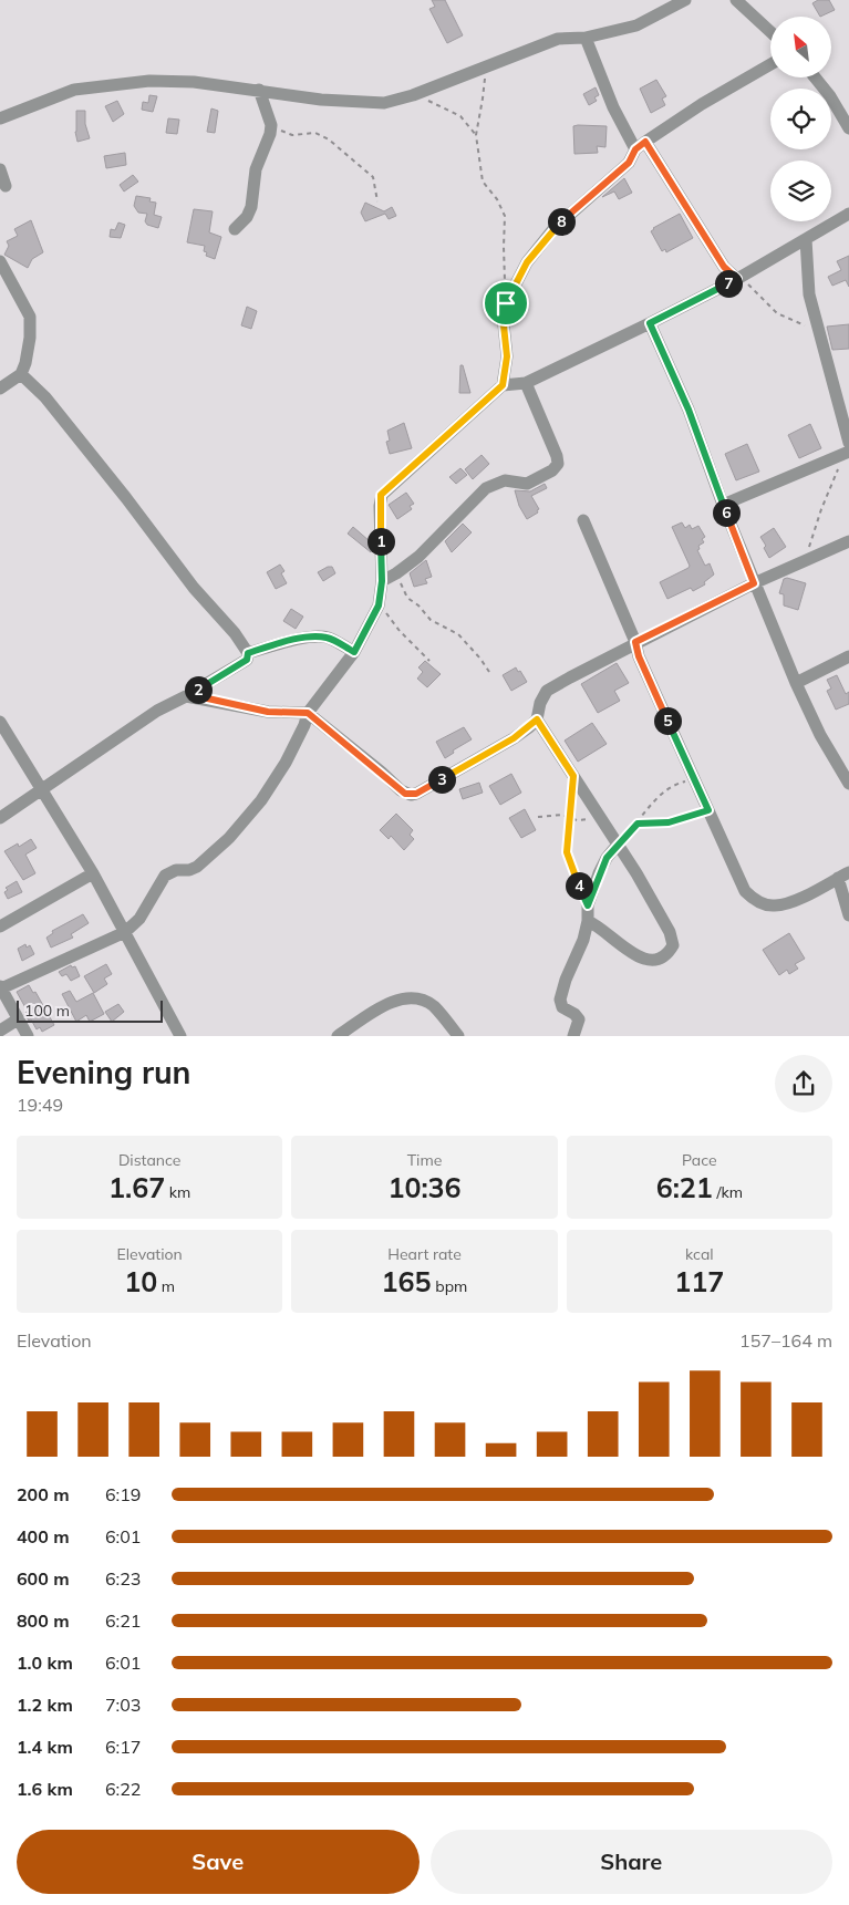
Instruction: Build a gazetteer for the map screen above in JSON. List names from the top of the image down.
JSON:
{
  "scale_bar": "100 m",
  "north": "top left",
  "page": {
    "pins": [
      "8",
      "7",
      "6",
      "1",
      "2",
      "5",
      "3",
      "4"
    ],
    "scale": "100 m",
    "heading": ["Evening run", "19:49"],
    "stats": [
      ["Distance", "1.67 km"],
      ["Time", "10:36"],
      ["Pace", "6:21 /km"],
      ["Elevation", "10 m"],
      ["Heart rate", "165 bpm"],
      ["kcal", "117"]
    ],
    "chart": ["Elevation", "157–164 m"],
    "list": [
      {
        "name": "200 m",
        "note": "6:19"
      },
      {
        "name": "400 m",
        "note": "6:01"
      },
      {
        "name": "600 m",
        "note": "6:23"
      },
      {
        "name": "800 m",
        "note": "6:21"
      },
      {
        "name": "1.0 km",
        "note": "6:01"
      },
      {
        "name": "1.2 km",
        "note": "7:03"
      },
      {
        "name": "1.4 km",
        "note": "6:17"
      },
      {
        "name": "1.6 km",
        "note": "6:22"
      }
    ],
    "buttons": ["Save", "Share"]
  }
}
